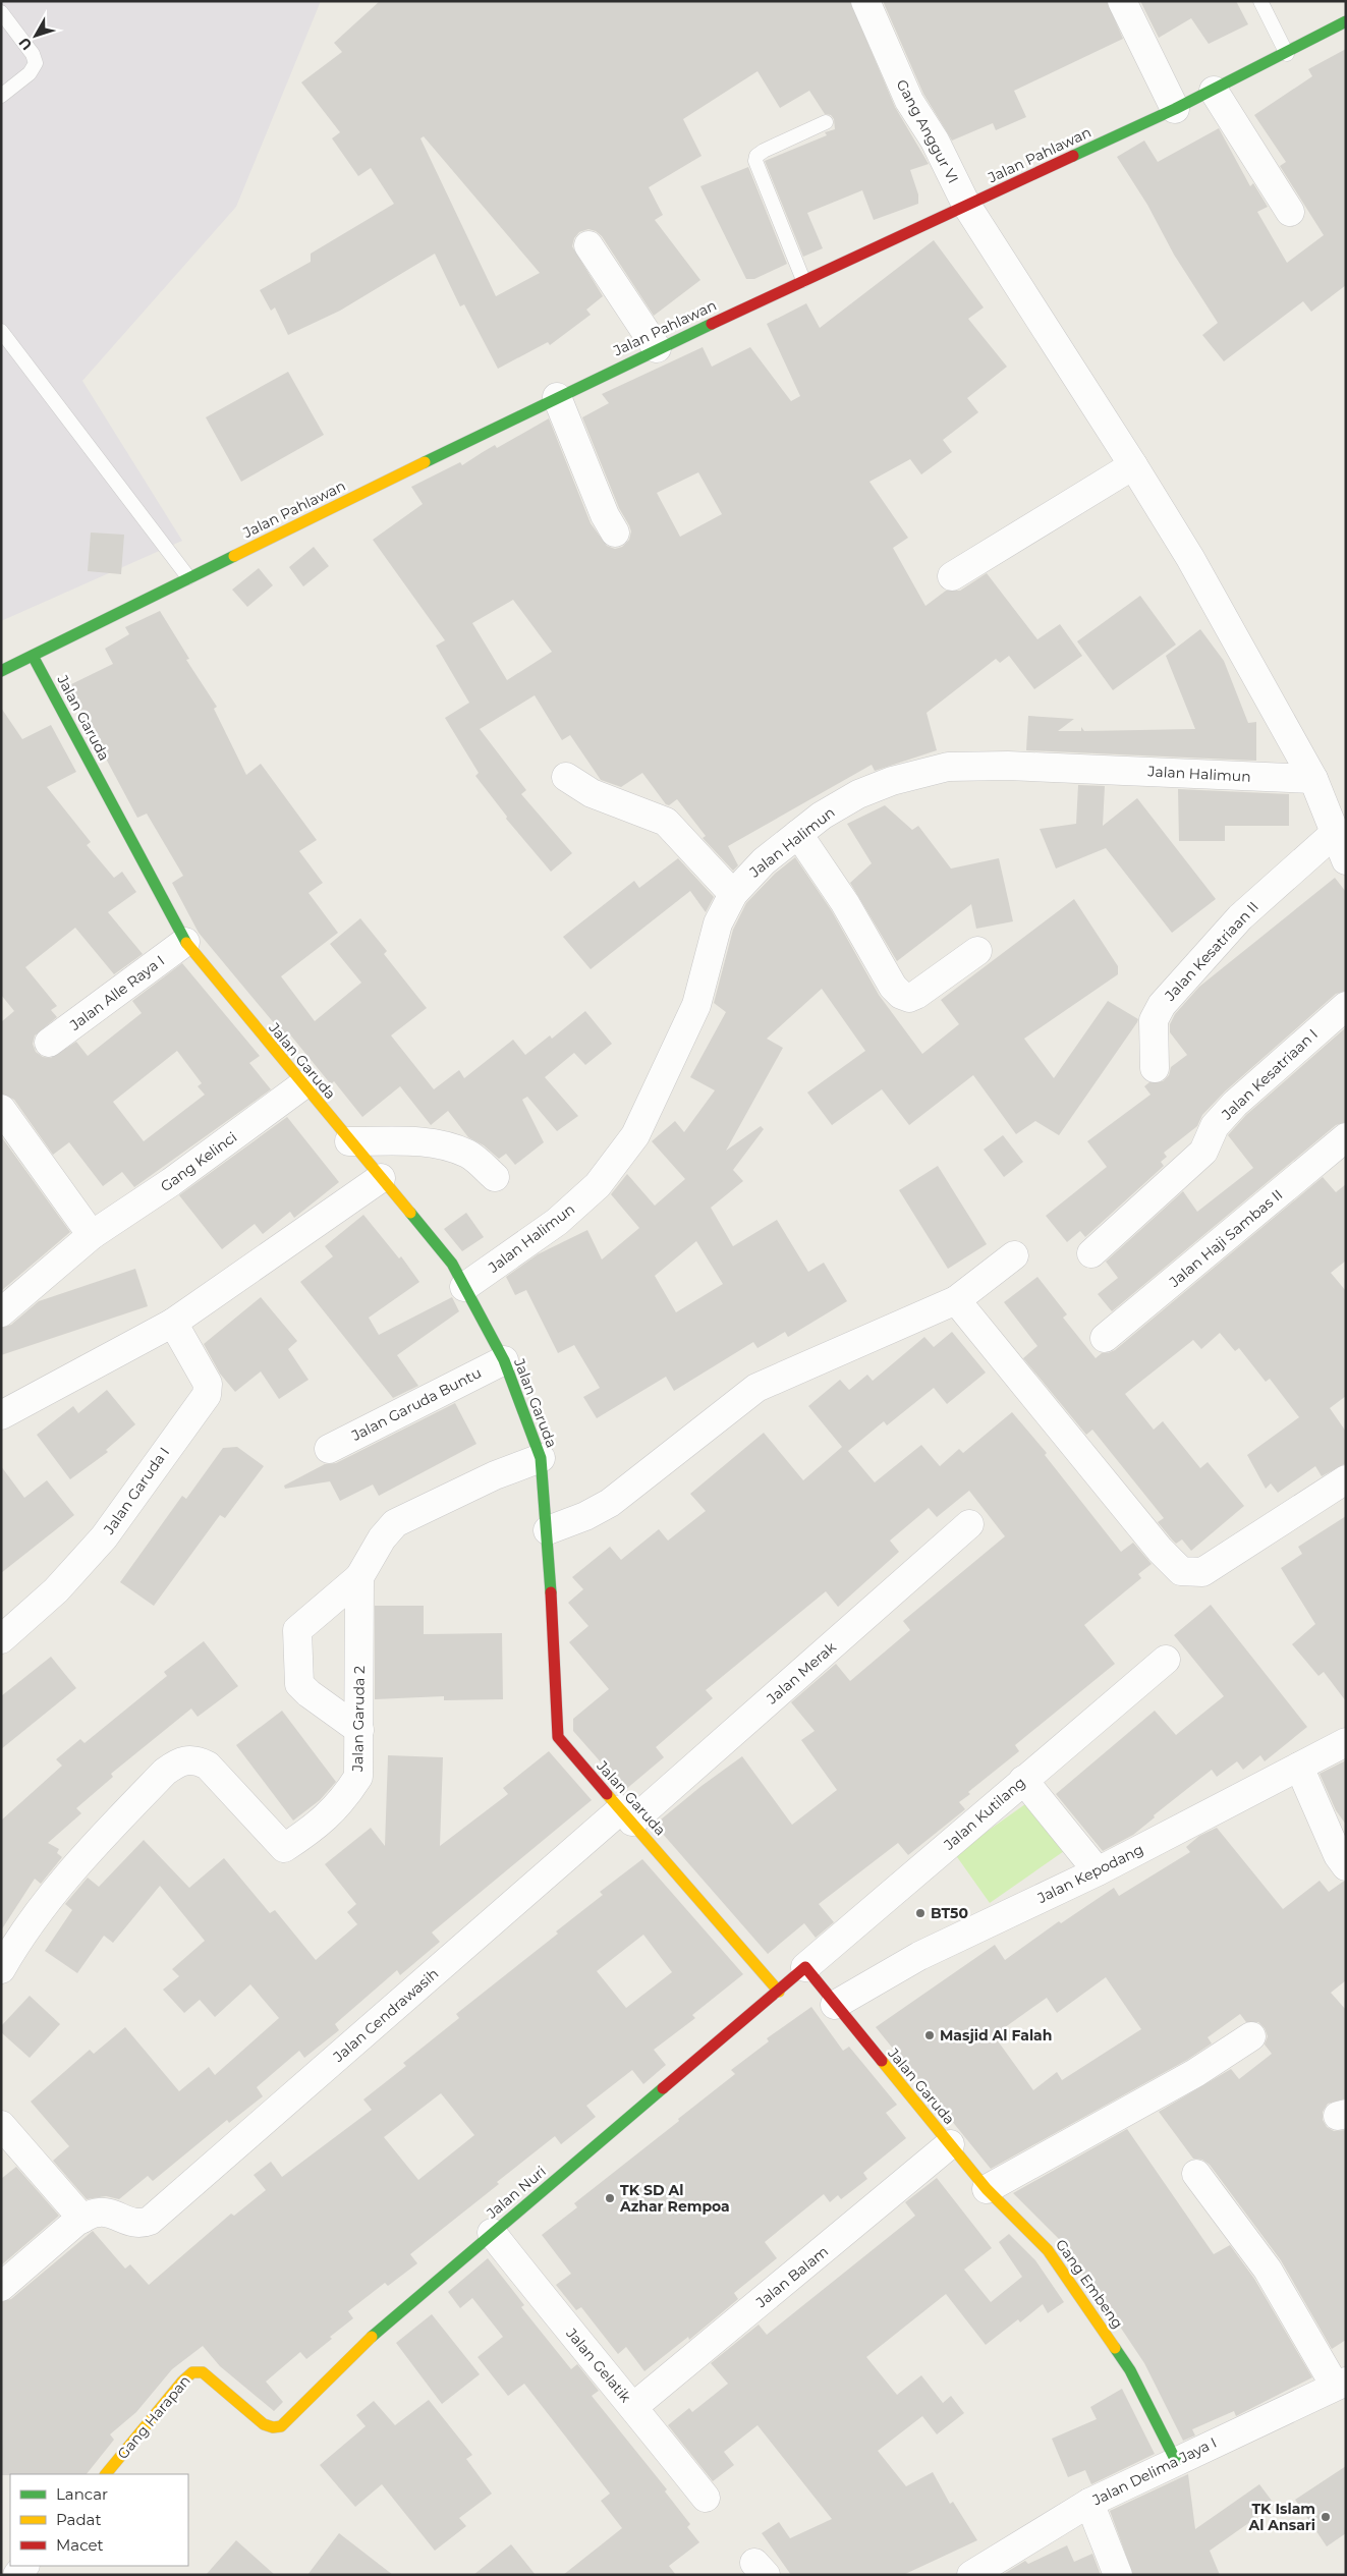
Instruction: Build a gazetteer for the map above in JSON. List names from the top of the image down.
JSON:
{
  "streets": {
    "street": [
      "Gang Anggur VI",
      "Jalan Pahlawan",
      "Jalan Garuda",
      "Jalan Halimun",
      "Jalan Kesatriaan II",
      "Jalan Alle Raya I",
      "Jalan Kesatriaan I",
      "Gang Kelinci",
      "Jalan Haji Sambas II",
      "Jalan Garuda Buntu",
      "Jalan Garuda I",
      "Jalan Merak",
      "Jalan Garuda 2",
      "Jalan Kutilang",
      "Jalan Kepodang",
      "Jalan Cendrawasih",
      "Jalan Nuri",
      "Jalan Balam",
      "Gang Embeng",
      "Jalan Gelatik",
      "Gang Harapan",
      "Jalan Delima Jaya I"
    ]
  },
  "crossings": [
    ["Gang Anggur VI", "Jalan Pahlawan"],
    ["Gang Anggur VI", "Jalan Halimun"],
    ["Gang Anggur VI", "Jalan Kesatriaan II"],
    ["Jalan Pahlawan", "Jalan Garuda"],
    ["Jalan Garuda", "Jalan Halimun"],
    ["Jalan Garuda", "Jalan Alle Raya I"],
    ["Jalan Garuda", "Gang Kelinci"],
    ["Jalan Garuda", "Jalan Garuda Buntu"],
    ["Jalan Garuda", "Jalan Merak"],
    ["Jalan Garuda", "Jalan Kutilang"],
    ["Jalan Garuda", "Jalan Kepodang"],
    ["Jalan Garuda", "Jalan Cendrawasih"],
    ["Jalan Garuda", "Jalan Nuri"],
    ["Jalan Garuda", "Jalan Balam"],
    ["Jalan Garuda", "Gang Embeng"],
    ["Jalan Merak", "Jalan Cendrawasih"],
    ["Jalan Nuri", "Jalan Gelatik"],
    ["Jalan Nuri", "Gang Harapan"],
    ["Jalan Balam", "Gang Embeng"],
    ["Jalan Balam", "Jalan Gelatik"],
    ["Gang Embeng", "Jalan Delima Jaya I"]
  ],
  "places": [
    "BT50",
    "Masjid Al Falah",
    "TK SD Al Azhar Rempoa",
    "TK Islam Al Ansari"
  ],
  "legend": ["Lancar", "Padat", "Macet"],
  "north": "bottom left"
}
